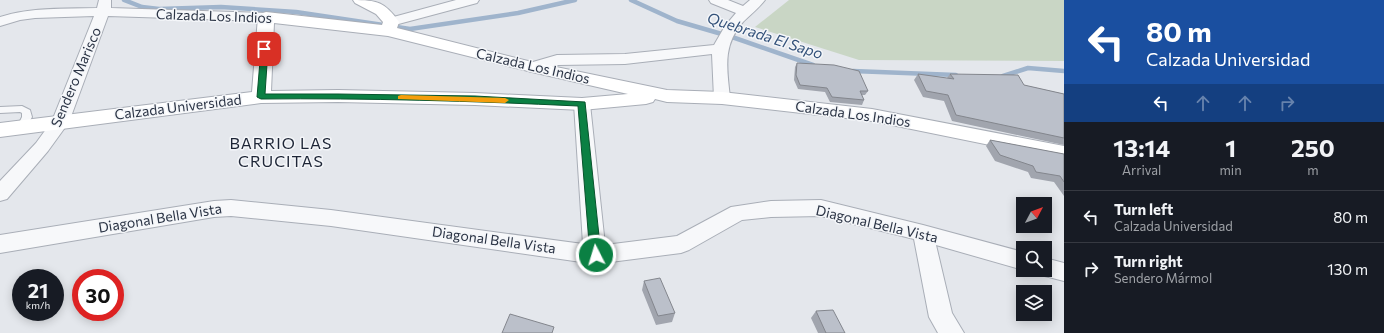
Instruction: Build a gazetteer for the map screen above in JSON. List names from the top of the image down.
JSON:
{
  "streets": {
    "street": [
      "Calzada Los Indios",
      "Sendero Marisco",
      "Calzada Universidad",
      "Diagonal Bella Vista"
    ]
  },
  "crossings": [
    ["Calzada Los Indios", "Sendero Marisco"],
    ["Calzada Los Indios", "Calzada Universidad"],
    ["Sendero Marisco", "Calzada Universidad"]
  ],
  "districts": ["BARRIO LAS CRUCITAS"],
  "water": ["Quebrada El Sapo"],
  "north": "top right",
  "page": {
    "turn": ["80 m", "Calzada Universidad"],
    "eta": [
      "13:14",
      "Arrival",
      "1",
      "min",
      "250",
      "m"
    ],
    "list": [
      {
        "name": "Turn left",
        "note": "Calzada Universidad",
        "value": "80 m"
      },
      {
        "name": "Turn right",
        "note": "Sendero Mármol",
        "value": "130 m"
      }
    ],
    "speed": "21 km/h",
    "limit": "30"
  }
}
